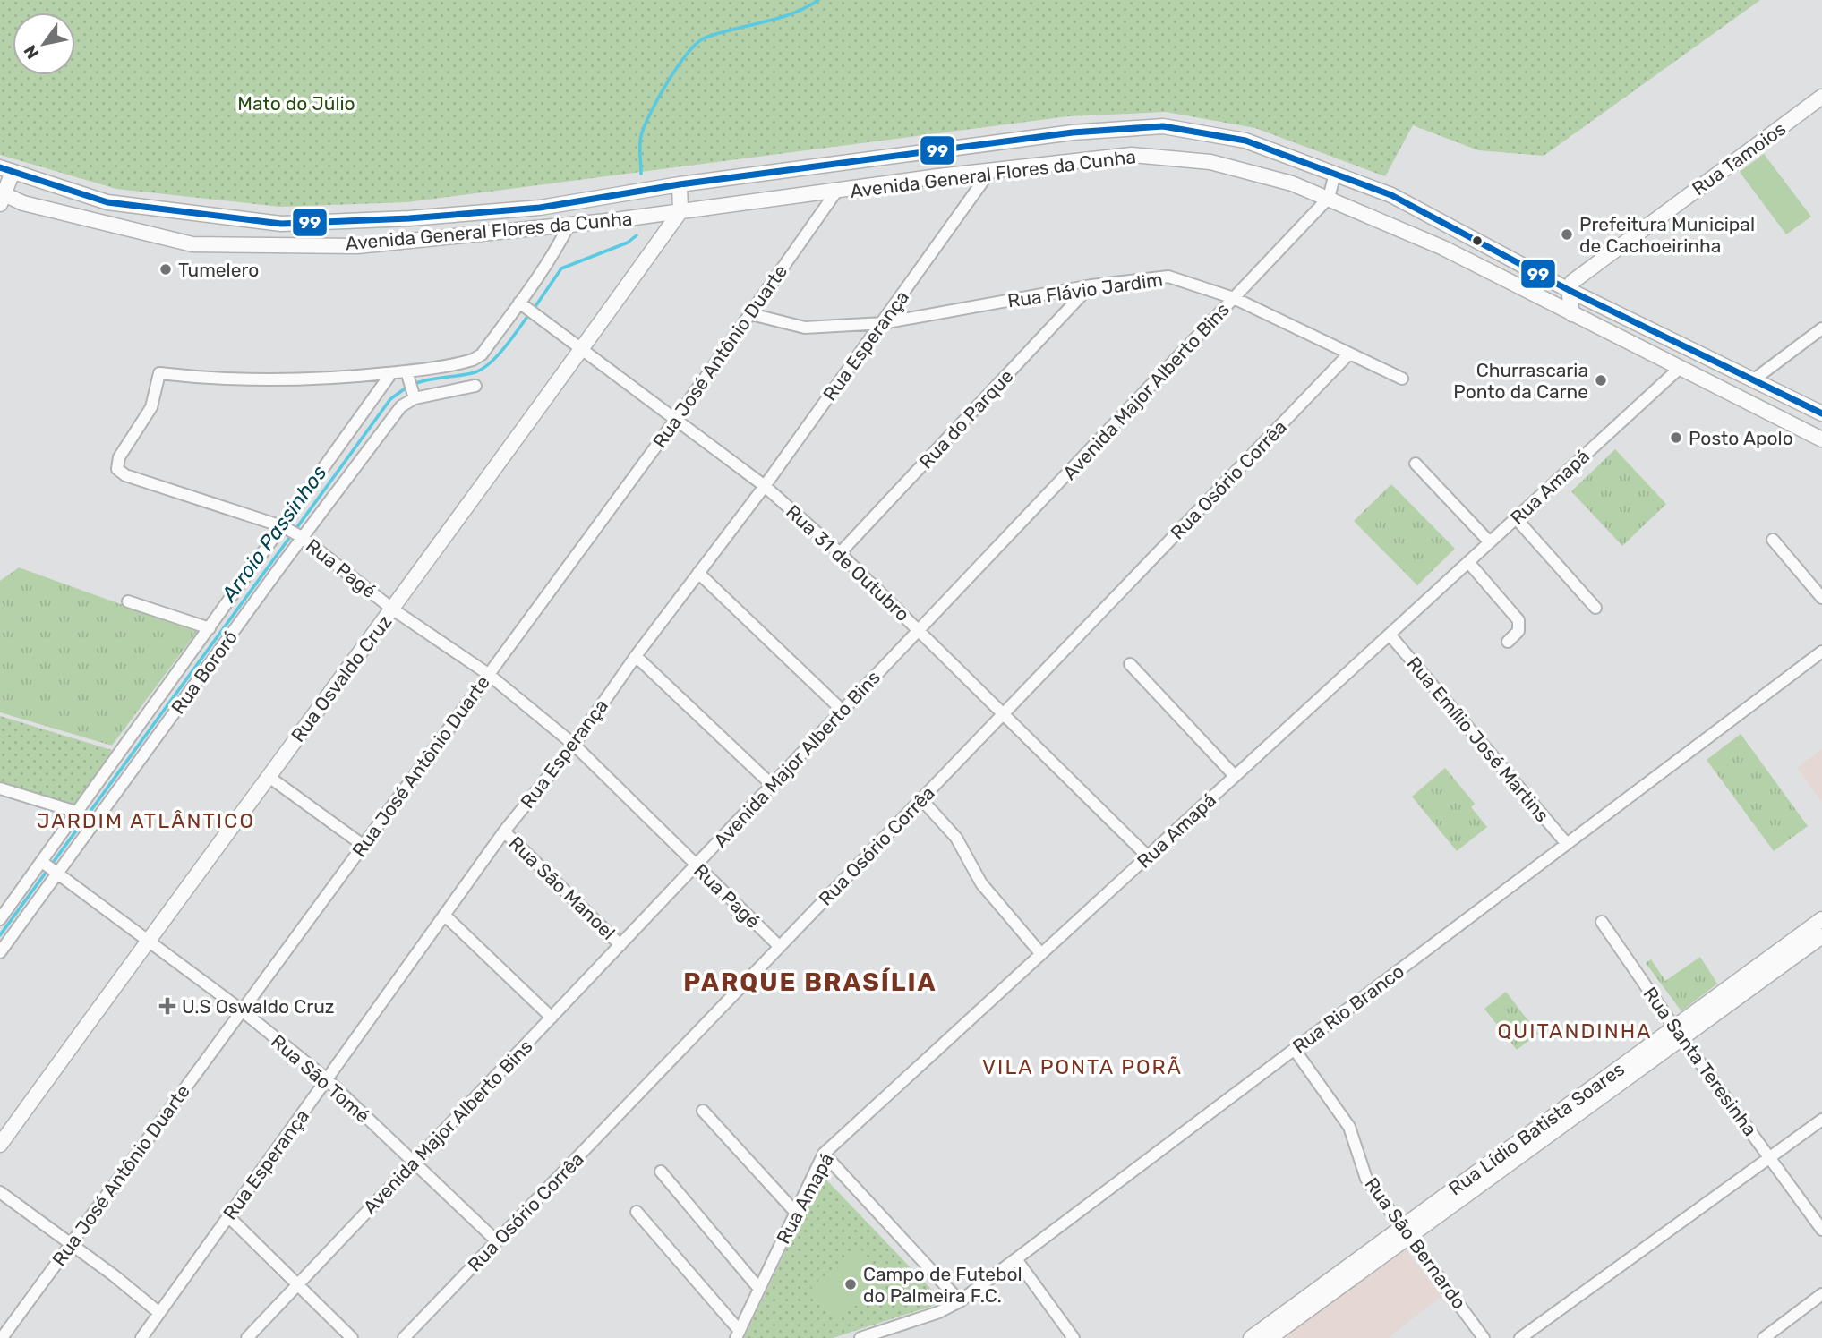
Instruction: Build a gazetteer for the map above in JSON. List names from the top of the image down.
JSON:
{
  "streets": {
    "main road": [
      "Rua Tamoios",
      "Avenida General Flores da Cunha",
      "Rua Osvaldo Cruz",
      "Rua Lídio Batista Soares"
    ],
    "street": [
      "Rua Flávio Jardim",
      "Rua Esperança",
      "Rua José Antônio Duarte",
      "Avenida Major Alberto Bins",
      "Rua do Parque",
      "Rua Osório Corrêa",
      "Rua Amapá",
      "Rua 31 de Outubro",
      "Rua Pagé",
      "Rua Bororó",
      "Rua Emílio José Martins",
      "Rua São Manoel",
      "Rua Rio Branco",
      "Rua Santa Teresinha",
      "Rua São Tomé",
      "Rua São Bernardo"
    ]
  },
  "crossings": [
    ["Rua Tamoios", "Avenida General Flores da Cunha"],
    ["Avenida General Flores da Cunha", "Rua Esperança"],
    ["Avenida General Flores da Cunha", "Rua José Antônio Duarte"],
    ["Avenida General Flores da Cunha", "Avenida Major Alberto Bins"],
    ["Avenida General Flores da Cunha", "Rua Amapá"],
    ["Avenida General Flores da Cunha", "Rua Osvaldo Cruz"],
    ["Rua Flávio Jardim", "Rua Esperança"],
    ["Rua Flávio Jardim", "Rua José Antônio Duarte"],
    ["Rua Flávio Jardim", "Avenida Major Alberto Bins"],
    ["Rua Flávio Jardim", "Rua do Parque"],
    ["Rua Flávio Jardim", "Rua Osório Corrêa"],
    ["Rua Esperança", "Rua 31 de Outubro"],
    ["Rua Esperança", "Rua Pagé"],
    ["Rua Esperança", "Rua São Manoel"],
    ["Rua Esperança", "Rua São Tomé"],
    ["Rua José Antônio Duarte", "Rua 31 de Outubro"],
    ["Rua José Antônio Duarte", "Rua Pagé"],
    ["Rua José Antônio Duarte", "Rua São Tomé"],
    ["Avenida Major Alberto Bins", "Rua 31 de Outubro"],
    ["Avenida Major Alberto Bins", "Rua Pagé"],
    ["Avenida Major Alberto Bins", "Rua São Manoel"],
    ["Avenida Major Alberto Bins", "Rua São Tomé"],
    ["Rua do Parque", "Rua 31 de Outubro"],
    ["Rua Osório Corrêa", "Rua 31 de Outubro"],
    ["Rua Osório Corrêa", "Rua Pagé"],
    ["Rua Osório Corrêa", "Rua São Tomé"],
    ["Rua Amapá", "Rua 31 de Outubro"],
    ["Rua Amapá", "Rua Emílio José Martins"],
    ["Rua 31 de Outubro", "Rua Osvaldo Cruz"],
    ["Rua Pagé", "Rua Bororó"],
    ["Rua Pagé", "Rua Osvaldo Cruz"],
    ["Rua Bororó", "Rua São Tomé"],
    ["Rua Osvaldo Cruz", "Rua São Tomé"],
    ["Rua Emílio José Martins", "Rua Rio Branco"],
    ["Rua Rio Branco", "Rua São Bernardo"],
    ["Rua Santa Teresinha", "Rua Lídio Batista Soares"],
    ["Rua Lídio Batista Soares", "Rua São Bernardo"]
  ],
  "districts": [
    "JARDIM ATLÂNTICO",
    "PARQUE BRASÍLIA",
    "QUITANDINHA",
    "VILA PONTA PORÃ"
  ],
  "water": ["Arroio Passinhos"],
  "parks": ["Mato do Júlio"],
  "places": {
    "other": [
      "Prefeitura Municipal de Cachoeirinha",
      "Tumelero",
      "Churrascaria Ponto da Carne",
      "Posto Apolo",
      "Campo de Futebol do Palmeira F.C."
    ],
    "health": ["U.S Oswaldo Cruz"]
  },
  "lines": ["transit line 99"],
  "north": "bottom left"
}
